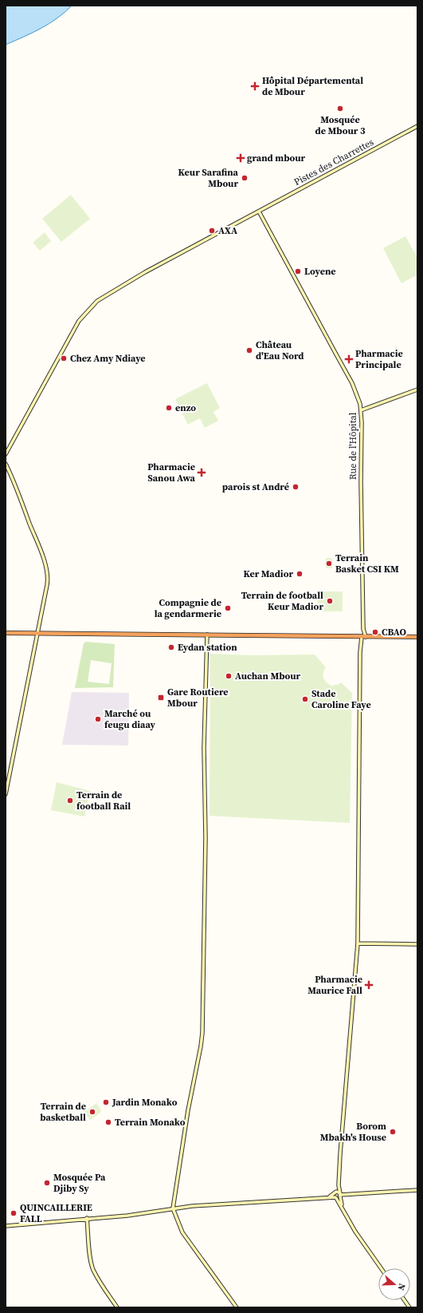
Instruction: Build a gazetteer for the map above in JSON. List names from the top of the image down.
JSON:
{
  "streets": {
    "main road": ["Pistes des Charrettes", "Rue de l'Hôpital"]
  },
  "crossings": [
    ["Pistes des Charrettes", "Rue de l'Hôpital"]
  ],
  "places": {
    "health": [
      "Hôpital Départemental de Mbour",
      "grand mbour",
      "Pharmacie Principale",
      "Pharmacie Sanou Awa",
      "Pharmacie Maurice Fall"
    ],
    "other": [
      "Mosquée de Mbour 3",
      "Keur Sarafina Mbour",
      "AXA",
      "Loyene",
      "Château d'Eau Nord",
      "Chez Amy Ndiaye",
      "enzo",
      "parois st André",
      "Terrain Basket CSI KM",
      "Ker Madior",
      "Terrain de football Keur Madior",
      "Compagnie de la gendarmerie",
      "CBAO",
      "Eydan station",
      "Auchan Mbour",
      "Stade Caroline Faye",
      "Marché ou feugu diaay",
      "Terrain de football Rail",
      "Jardin Monako",
      "Terrain de basketball",
      "Terrain Monako",
      "Borom Mbakh's House",
      "Mosquée Pa Djiby Sy",
      "QUINCAILLERIE FALL"
    ],
    "transit": ["Gare Routiere Mbour"]
  },
  "north": "right"
}
